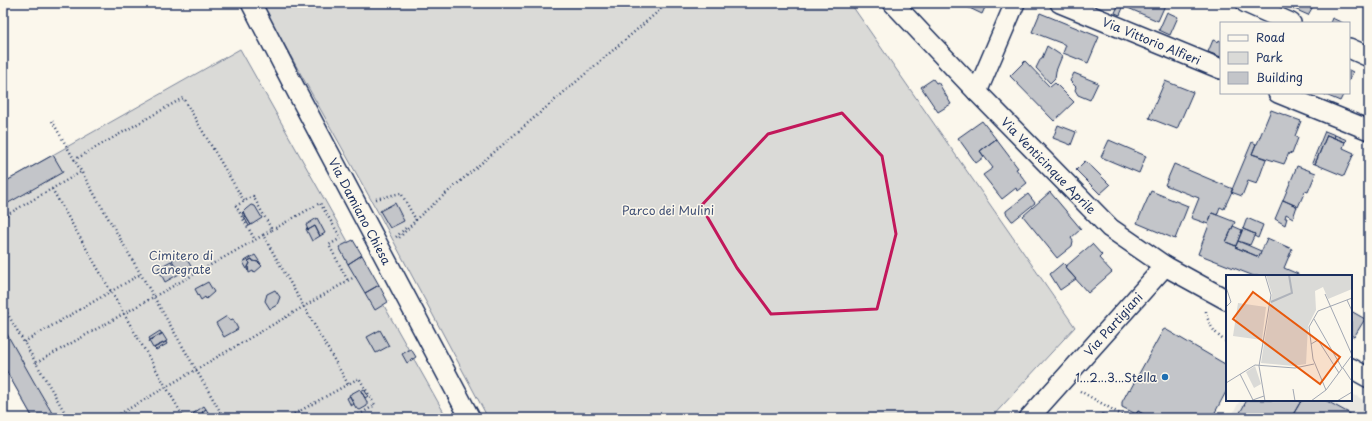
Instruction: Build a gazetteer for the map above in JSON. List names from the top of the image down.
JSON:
{
  "streets": {
    "street": [
      "Via Vittorio Alfieri",
      "Via Venticinque Aprile",
      "Via Damiano Chiesa",
      "Via Partigiani"
    ]
  },
  "crossings": [
    ["Via Venticinque Aprile", "Via Partigiani"]
  ],
  "parks": ["Parco dei Mulini", "Cimitero di Canegrate"],
  "places": ["1...2...3...Stella"],
  "legend": ["Road", "Park", "Building"]
}
